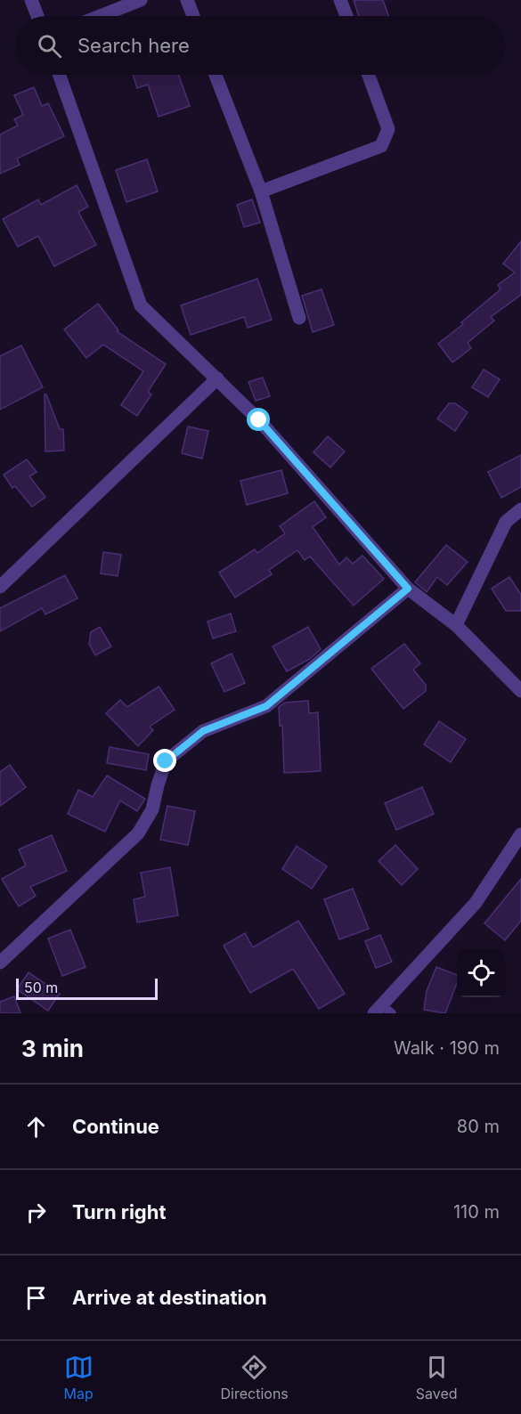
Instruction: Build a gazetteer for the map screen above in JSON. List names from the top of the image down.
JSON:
{
  "scale_bar": "50 m",
  "page": {
    "search": "Search here",
    "scale": "50 m",
    "heading": ["3 min", "Walk · 190 m"],
    "list": [
      ["Continue", "80 m"],
      ["Turn right", "110 m"],
      "Arrive at destination"
    ],
    "nav": ["Map", "Directions", "Saved"]
  }
}
